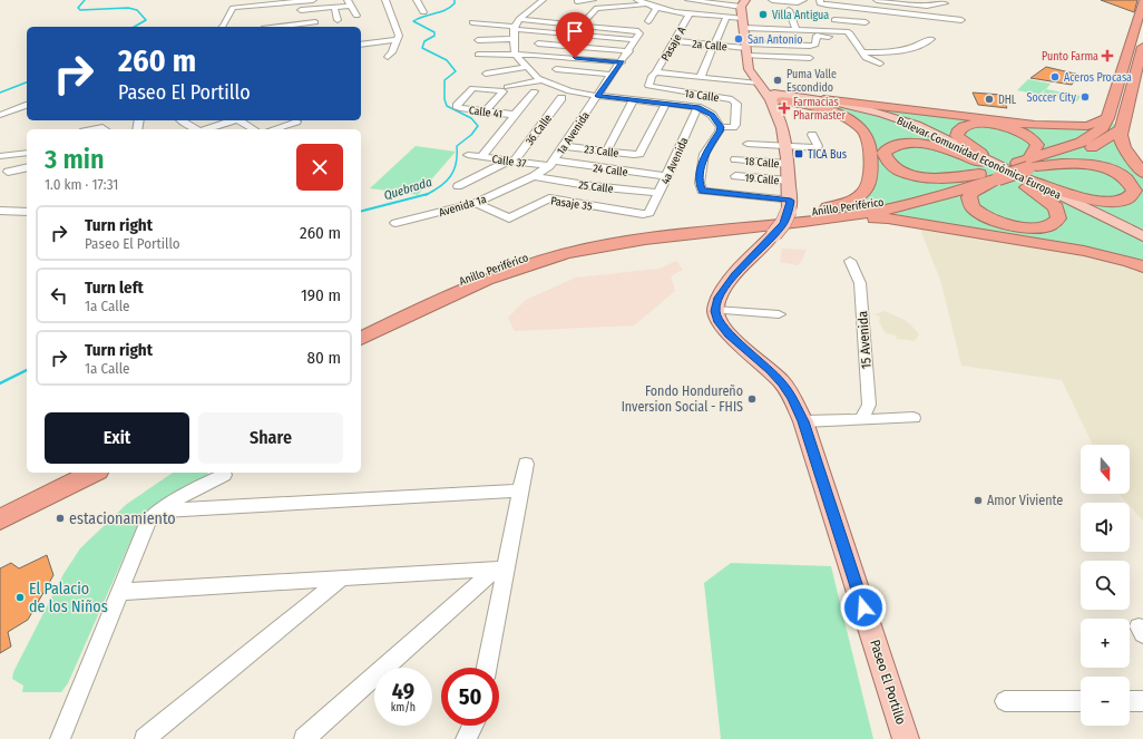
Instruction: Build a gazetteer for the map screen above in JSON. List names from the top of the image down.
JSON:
{
  "streets": {
    "highway": ["Anillo Periférico"],
    "main road": ["Bulevar Comunidad Económica Europea", "Paseo El Portillo"],
    "street": [
      "Pasaje A",
      "2a Calle",
      "1a Calle",
      "Calle 41",
      "36 Calle",
      "1a Avenida",
      "23 Calle",
      "Calle 37",
      "4a Avenida",
      "18 Calle",
      "24 Calle",
      "19 Calle",
      "25 Calle",
      "Pasaje 35",
      "Avenida 1a",
      "15 Avenida"
    ]
  },
  "crossings": [
    ["Pasaje A", "2a Calle"],
    ["Pasaje A", "1a Calle"],
    ["36 Calle", "Calle 37"],
    ["1a Avenida", "23 Calle"],
    ["1a Avenida", "Calle 37"],
    ["1a Avenida", "24 Calle"],
    ["1a Avenida", "Avenida 1a"],
    ["Bulevar Comunidad Económica Europea", "Anillo Periférico"],
    ["Calle 37", "24 Calle"],
    ["Calle 37", "Avenida 1a"],
    ["4a Avenida", "24 Calle"],
    ["4a Avenida", "25 Calle"],
    ["4a Avenida", "Pasaje 35"],
    ["24 Calle", "Avenida 1a"],
    ["25 Calle", "Avenida 1a"],
    ["Pasaje 35", "Avenida 1a"]
  ],
  "water": ["Quebrada"],
  "places": {
    "other": [
      "Villa Antigua",
      "San Antonio",
      "Aceros Procasa",
      "Puma Valle Escondido",
      "Soccer City",
      "DHL",
      "Fondo Hondureño Inversion Social - FHIS",
      "Amor Viviente",
      "estacionamiento",
      "El Palacio de los Niños"
    ],
    "health": ["Punto Farma", "Farmacias Pharmaster"],
    "transit": ["TICA Bus"]
  },
  "north": "bottom",
  "page": {
    "turn": ["260 m", "Paseo El Portillo"],
    "heading": ["3 min", "1.0 km · 17:31"],
    "list": [
      {
        "name": "Turn right",
        "note": "Paseo El Portillo",
        "value": "260 m"
      },
      {
        "name": "Turn left",
        "note": "1a Calle",
        "value": "190 m"
      },
      {
        "name": "Turn right",
        "note": "1a Calle",
        "value": "80 m"
      }
    ],
    "buttons": ["Exit", "Share"],
    "map_buttons": ["+", "−"],
    "speed": "49 km/h",
    "limit": "50"
  }
}
